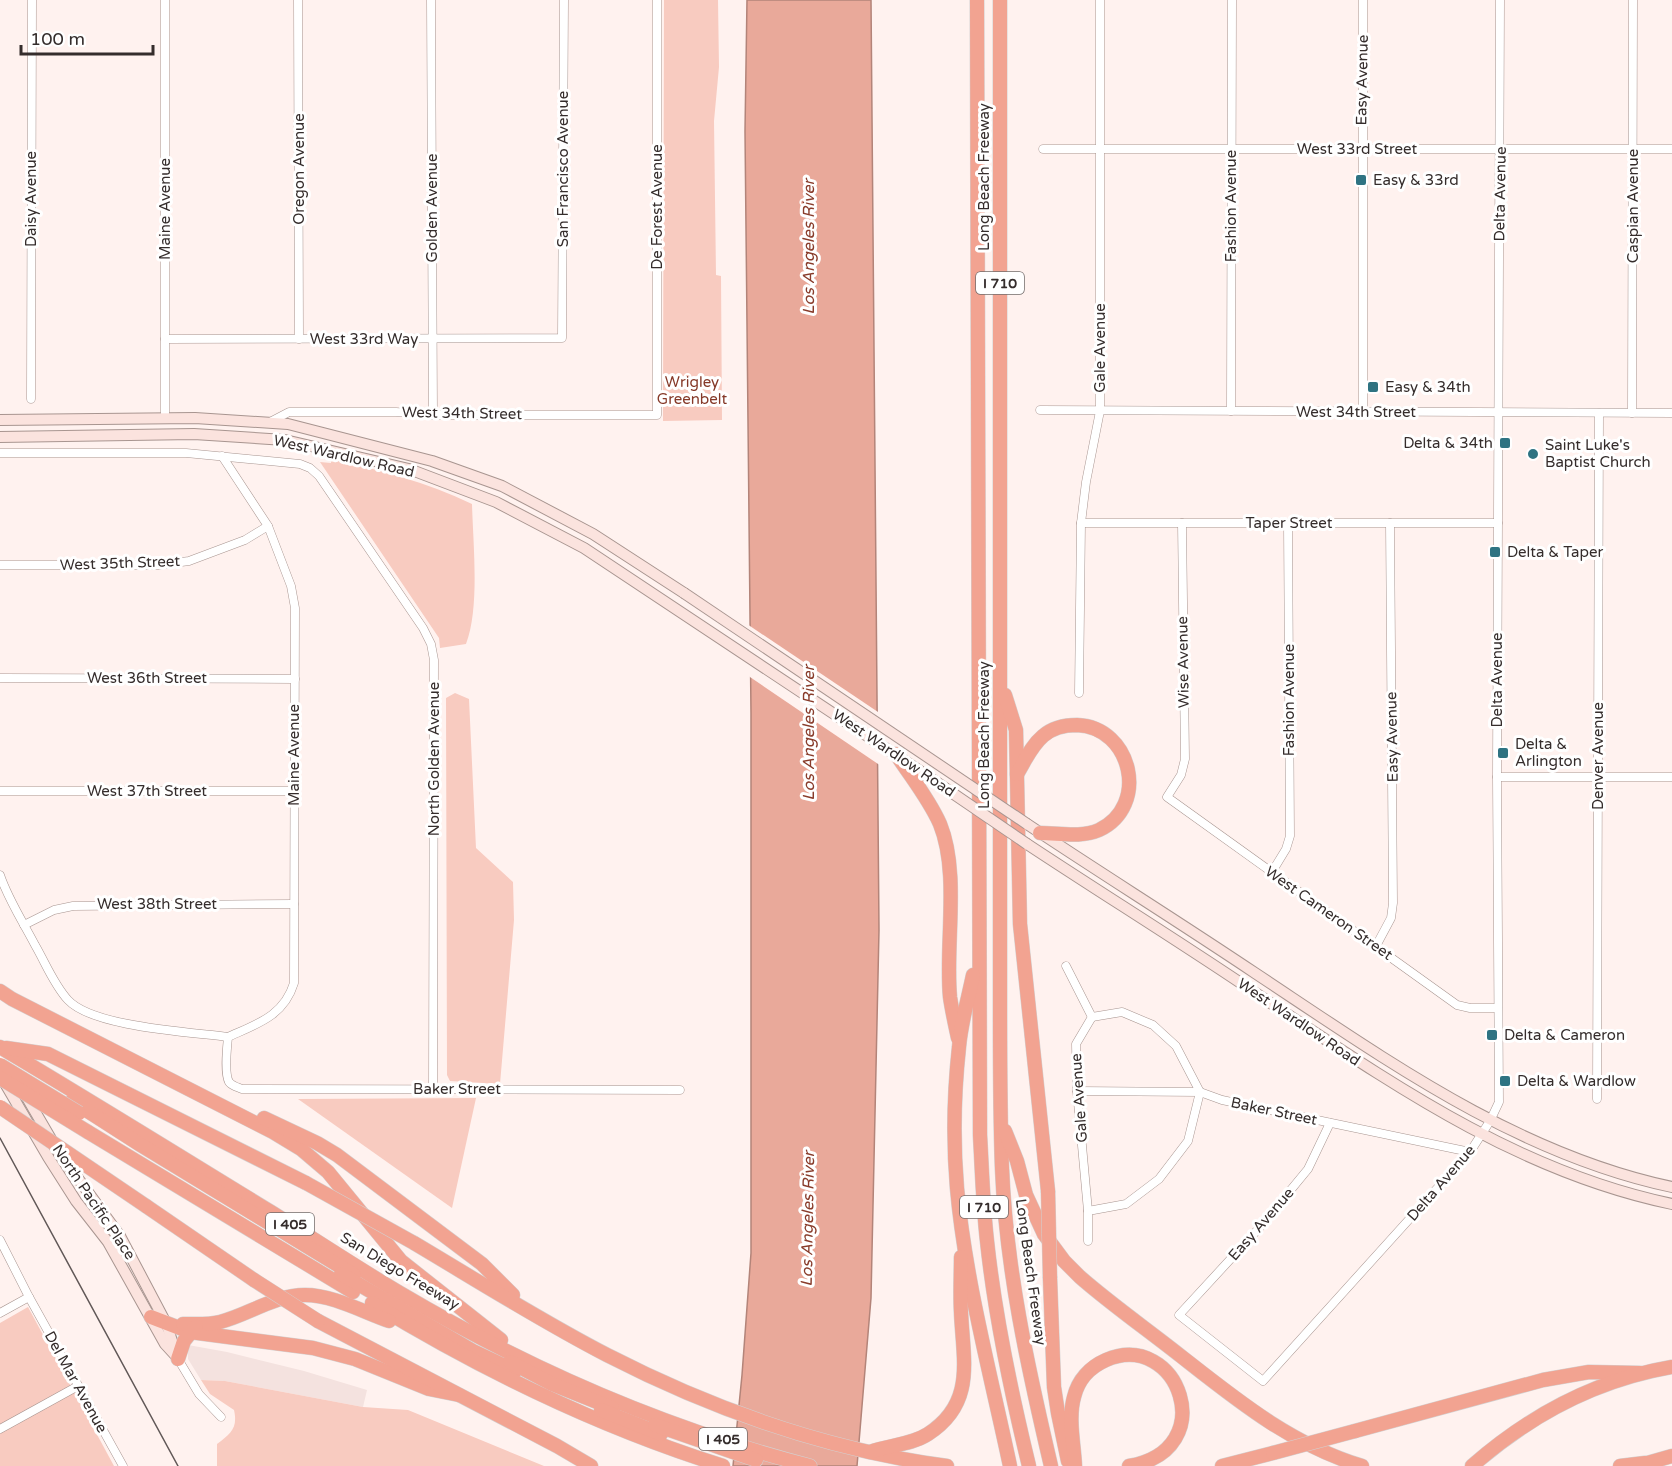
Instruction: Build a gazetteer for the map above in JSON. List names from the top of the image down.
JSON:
{
  "streets": {
    "highway": [
      "Long Beach Freeway",
      "I 710",
      "I 405",
      "San Diego Freeway"
    ],
    "main road": ["West Wardlow Road", "North Pacific Place"],
    "street": [
      "Easy Avenue",
      "West 33rd Street",
      "Oregon Avenue",
      "San Francisco Avenue",
      "Delta Avenue",
      "Daisy Avenue",
      "Fashion Avenue",
      "Caspian Avenue",
      "De Forest Avenue",
      "Golden Avenue",
      "Maine Avenue",
      "West 33rd Way",
      "Gale Avenue",
      "West 34th Street",
      "Taper Street",
      "West 35th Street",
      "Wise Avenue",
      "West 36th Street",
      "Denver Avenue",
      "North Golden Avenue",
      "West 37th Street",
      "West 38th Street",
      "West Cameron Street",
      "Baker Street",
      "Del Mar Avenue"
    ]
  },
  "crossings": [
    ["Easy Avenue", "West 33rd Street"],
    ["Easy Avenue", "Delta Avenue"],
    ["Easy Avenue", "West 34th Street"],
    ["Easy Avenue", "Taper Street"],
    ["Easy Avenue", "West Cameron Street"],
    ["Easy Avenue", "Baker Street"],
    ["West 33rd Street", "Delta Avenue"],
    ["West 33rd Street", "Fashion Avenue"],
    ["West 33rd Street", "Caspian Avenue"],
    ["West 33rd Street", "Gale Avenue"],
    ["Oregon Avenue", "West 33rd Way"],
    ["San Francisco Avenue", "West 33rd Way"],
    ["Delta Avenue", "West 34th Street"],
    ["Delta Avenue", "West Wardlow Road"],
    ["Delta Avenue", "Taper Street"],
    ["Delta Avenue", "West Cameron Street"],
    ["Delta Avenue", "Baker Street"],
    ["Fashion Avenue", "West 34th Street"],
    ["Fashion Avenue", "Taper Street"],
    ["Fashion Avenue", "West Cameron Street"],
    ["Caspian Avenue", "West 34th Street"],
    ["De Forest Avenue", "West 34th Street"],
    ["Golden Avenue", "West 33rd Way"],
    ["Golden Avenue", "West 34th Street"],
    ["Maine Avenue", "West 33rd Way"],
    ["Maine Avenue", "West Wardlow Road"],
    ["Maine Avenue", "West 35th Street"],
    ["Maine Avenue", "West 36th Street"],
    ["Maine Avenue", "West 37th Street"],
    ["Maine Avenue", "West 38th Street"],
    ["Maine Avenue", "Baker Street"],
    ["Gale Avenue", "West 34th Street"],
    ["Gale Avenue", "Taper Street"],
    ["Gale Avenue", "Baker Street"],
    ["West 34th Street", "West Wardlow Road"],
    ["West 34th Street", "Denver Avenue"],
    ["West Wardlow Road", "North Golden Avenue"],
    ["Taper Street", "Wise Avenue"],
    ["Wise Avenue", "West Cameron Street"],
    ["North Golden Avenue", "Baker Street"],
    ["North Pacific Place", "San Diego Freeway"]
  ],
  "water": ["Los Angeles River"],
  "parks": ["Wrigley Greenbelt"],
  "places": {
    "transit": [
      "Easy & 33rd",
      "Easy & 34th",
      "Delta & 34th",
      "Delta & Taper",
      "Delta & Arlington",
      "Delta & Cameron",
      "Delta & Wardlow"
    ],
    "other": ["Saint Luke's Baptist Church"]
  },
  "scale_bar": "100 m"
}
